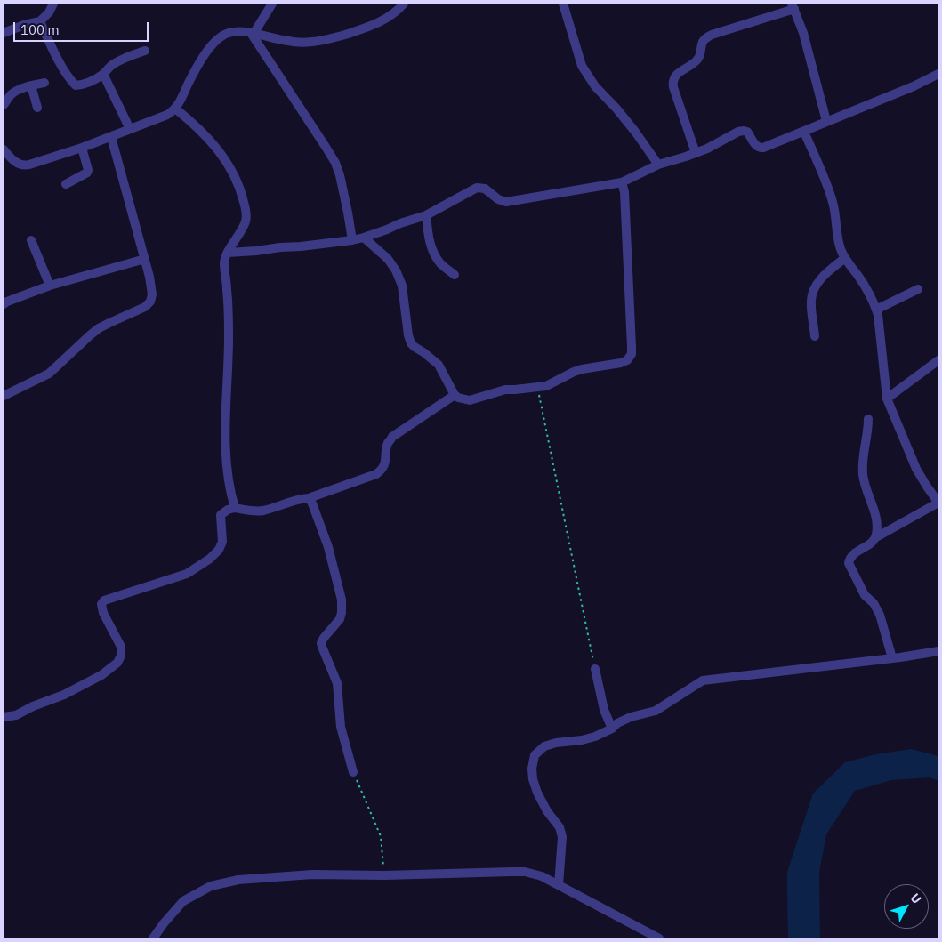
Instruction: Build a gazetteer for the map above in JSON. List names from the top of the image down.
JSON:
{
  "scale_bar": "100 m",
  "north": "top right"
}
